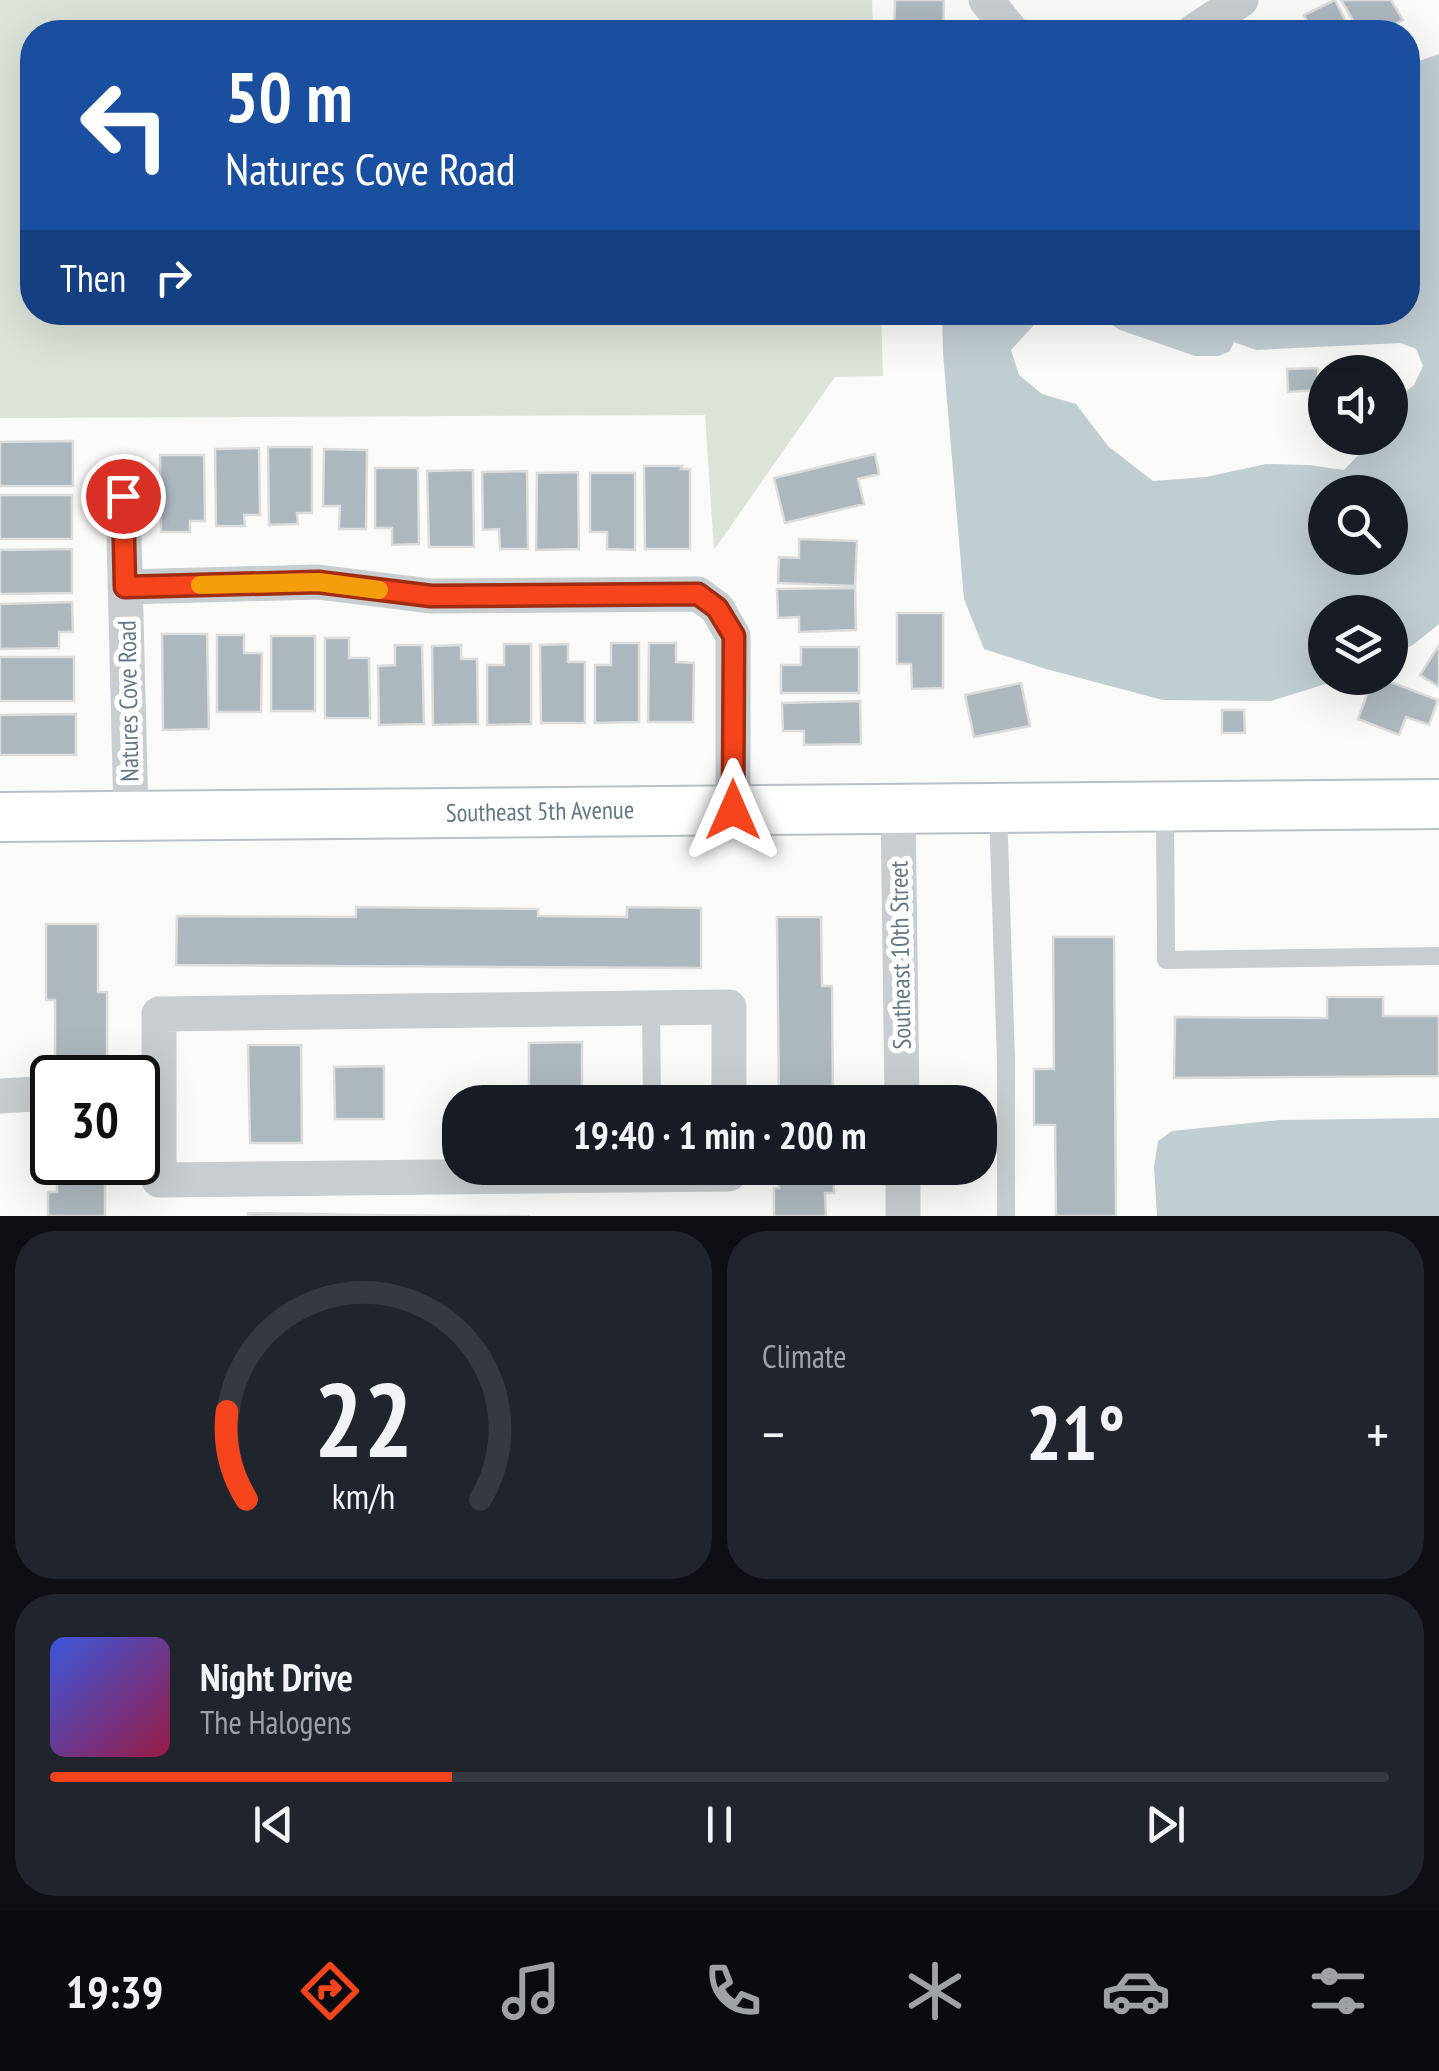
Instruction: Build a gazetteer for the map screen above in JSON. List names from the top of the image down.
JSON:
{
  "streets": {
    "street": ["Natures Cove Road", "Southeast 5th Avenue", "Southeast 10th Street"]
  },
  "crossings": [
    ["Natures Cove Road", "Southeast 5th Avenue"],
    ["Southeast 5th Avenue", "Southeast 10th Street"]
  ],
  "page": {
    "turn": ["50 m", "Natures Cove Road"],
    "then": "Then",
    "limit": "30",
    "trip": "19:40 · 1 min · 200 m",
    "tile": "Climate",
    "heat": ["−", "21°", "+"],
    "song": ["Night Drive", "The Halogens"],
    "tabs": "19:39",
    "gauge": ["22", "km/h"]
  }
}
